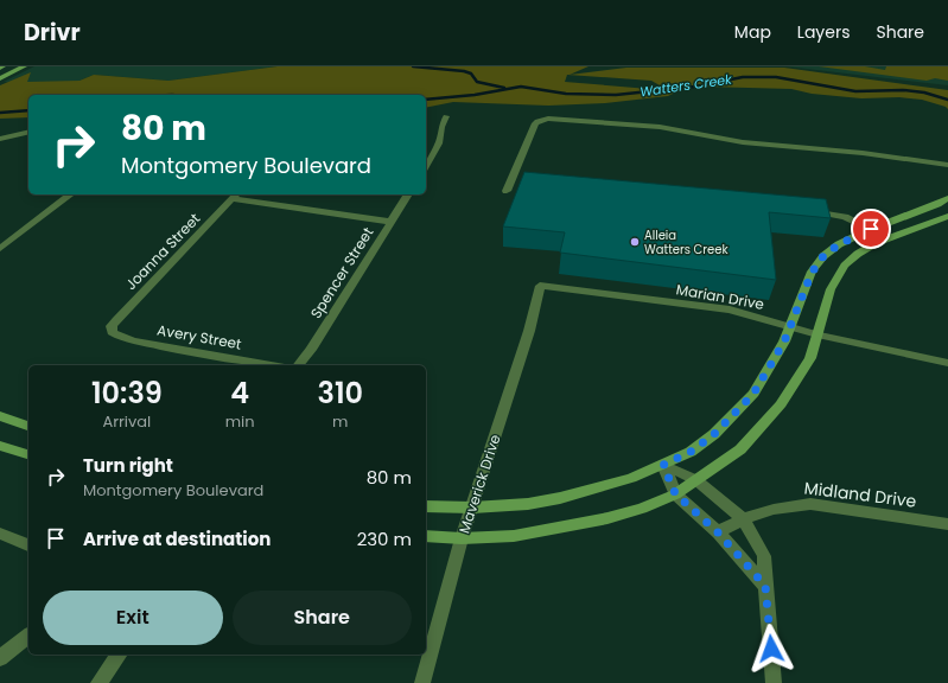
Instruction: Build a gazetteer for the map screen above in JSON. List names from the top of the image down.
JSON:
{
  "streets": {
    "street": [
      "Joanna Street",
      "Spencer Street",
      "Marian Drive",
      "Avery Street",
      "Maverick Drive",
      "Midland Drive"
    ]
  },
  "crossings": [
    ["Joanna Street", "Avery Street"],
    ["Marian Drive", "Maverick Drive"]
  ],
  "water": ["Watters Creek"],
  "places": ["Alleia Watters Creek"],
  "page": {
    "header": "Drivr",
    "nav": ["Map", "Layers", "Share"],
    "turn": ["80 m", "Montgomery Boulevard"],
    "eta": [
      "10:39",
      "Arrival",
      "4",
      "min",
      "310",
      "m"
    ],
    "list": [
      {
        "name": "Turn right",
        "note": "Montgomery Boulevard",
        "value": "80 m"
      },
      {
        "name": "Arrive at destination",
        "value": "230 m"
      }
    ],
    "buttons": ["Exit", "Share"]
  }
}
